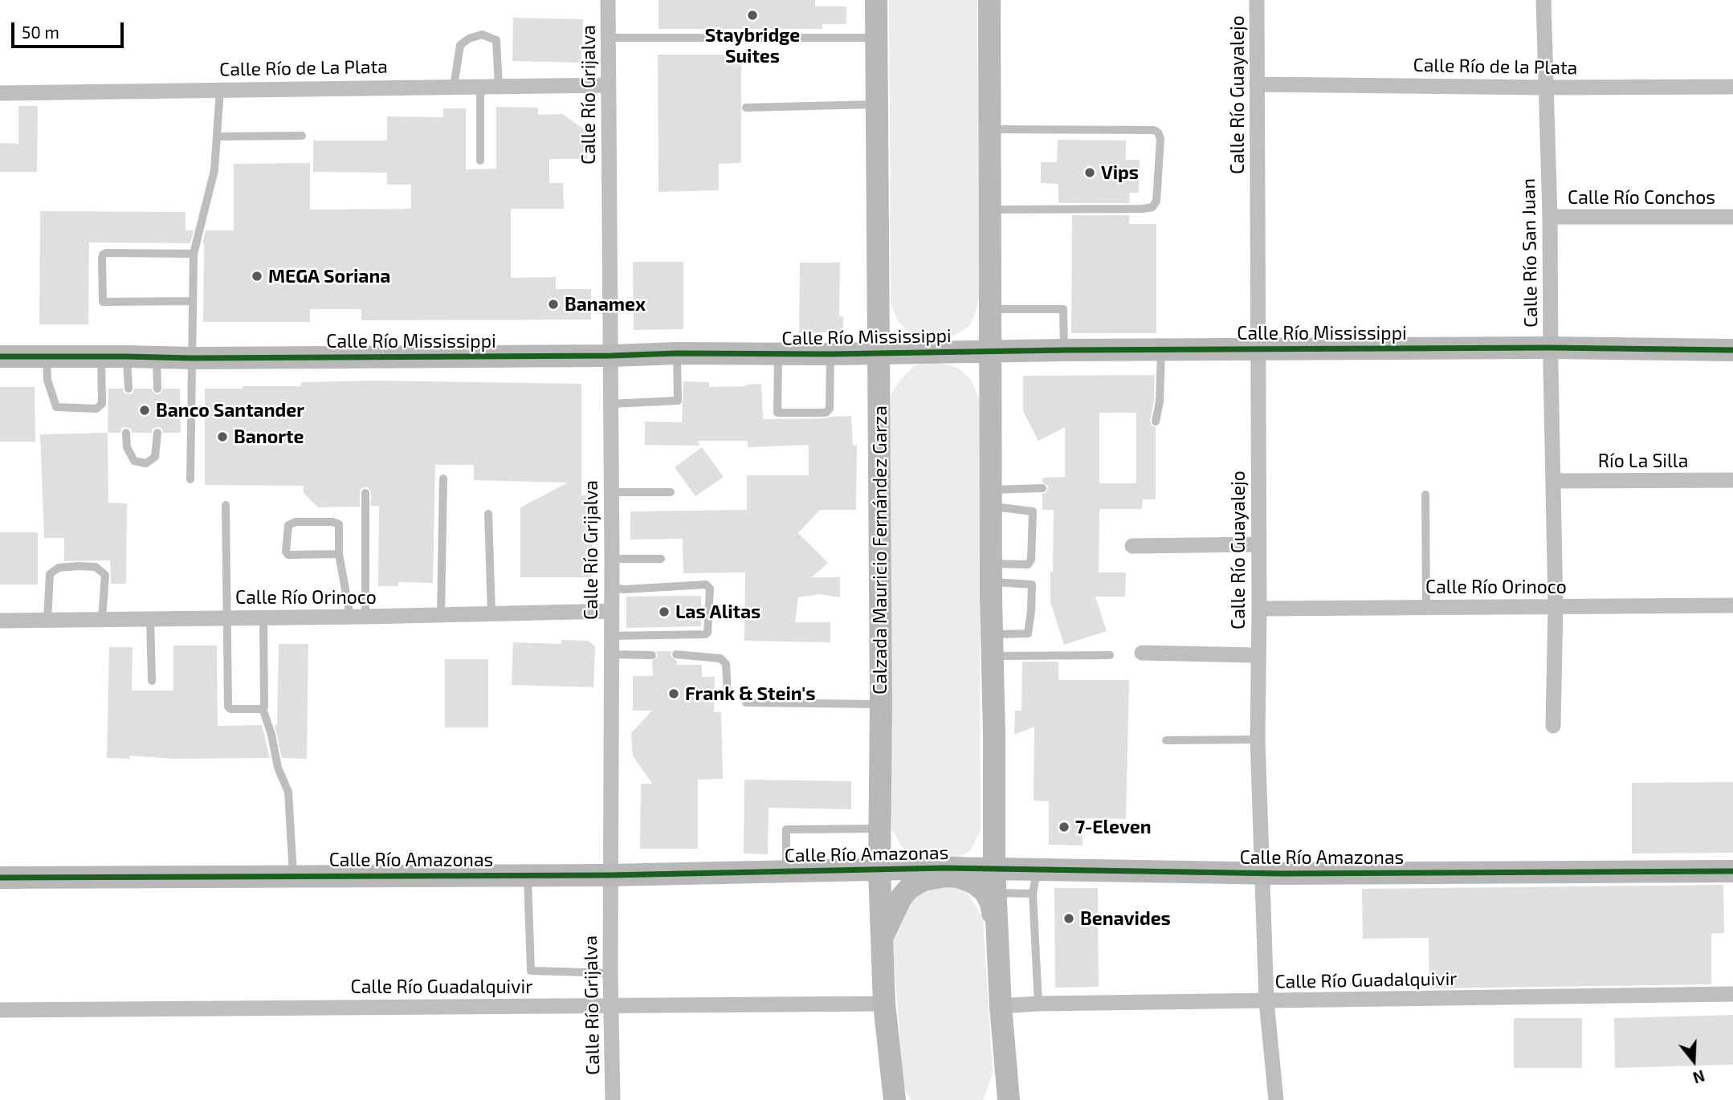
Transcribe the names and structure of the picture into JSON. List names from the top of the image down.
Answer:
{
  "streets": {
    "street": [
      "Calle Río de la Plata",
      "Calle Río de La Plata",
      "Calle Río Grijalva",
      "Calle Río Guayalejo",
      "Calle Río Conchos",
      "Calle Río San Juan",
      "Calle Río Mississippi",
      "Río La Silla",
      "Calzada Mauricio Fernández Garza",
      "Calle Río Orinoco",
      "Calle Río Amazonas",
      "Calle Río Guadalquivir"
    ]
  },
  "crossings": [
    ["Calle Río de la Plata", "Calle Río Guayalejo"],
    ["Calle Río de la Plata", "Calle Río San Juan"],
    ["Calle Río de La Plata", "Calle Río Grijalva"],
    ["Calle Río Grijalva", "Calle Río Mississippi"],
    ["Calle Río Grijalva", "Calle Río Orinoco"],
    ["Calle Río Grijalva", "Calle Río Amazonas"],
    ["Calle Río Grijalva", "Calle Río Guadalquivir"],
    ["Calle Río Guayalejo", "Calle Río Mississippi"],
    ["Calle Río Guayalejo", "Calle Río Orinoco"],
    ["Calle Río Guayalejo", "Calle Río Amazonas"],
    ["Calle Río Guayalejo", "Calle Río Guadalquivir"],
    ["Calle Río Conchos", "Calle Río San Juan"],
    ["Calle Río San Juan", "Calle Río Mississippi"],
    ["Calle Río San Juan", "Río La Silla"],
    ["Calle Río San Juan", "Calle Río Orinoco"],
    ["Calle Río Mississippi", "Calzada Mauricio Fernández Garza"],
    ["Calzada Mauricio Fernández Garza", "Calle Río Amazonas"],
    ["Calzada Mauricio Fernández Garza", "Calle Río Guadalquivir"]
  ],
  "places": [
    "Staybridge Suites",
    "Vips",
    "MEGA Soriana",
    "Banamex",
    "Banco Santander",
    "Banorte",
    "Las Alitas",
    "Frank & Stein's",
    "7-Eleven",
    "Benavides"
  ],
  "scale_bar": "50 m",
  "north": "bottom"
}
